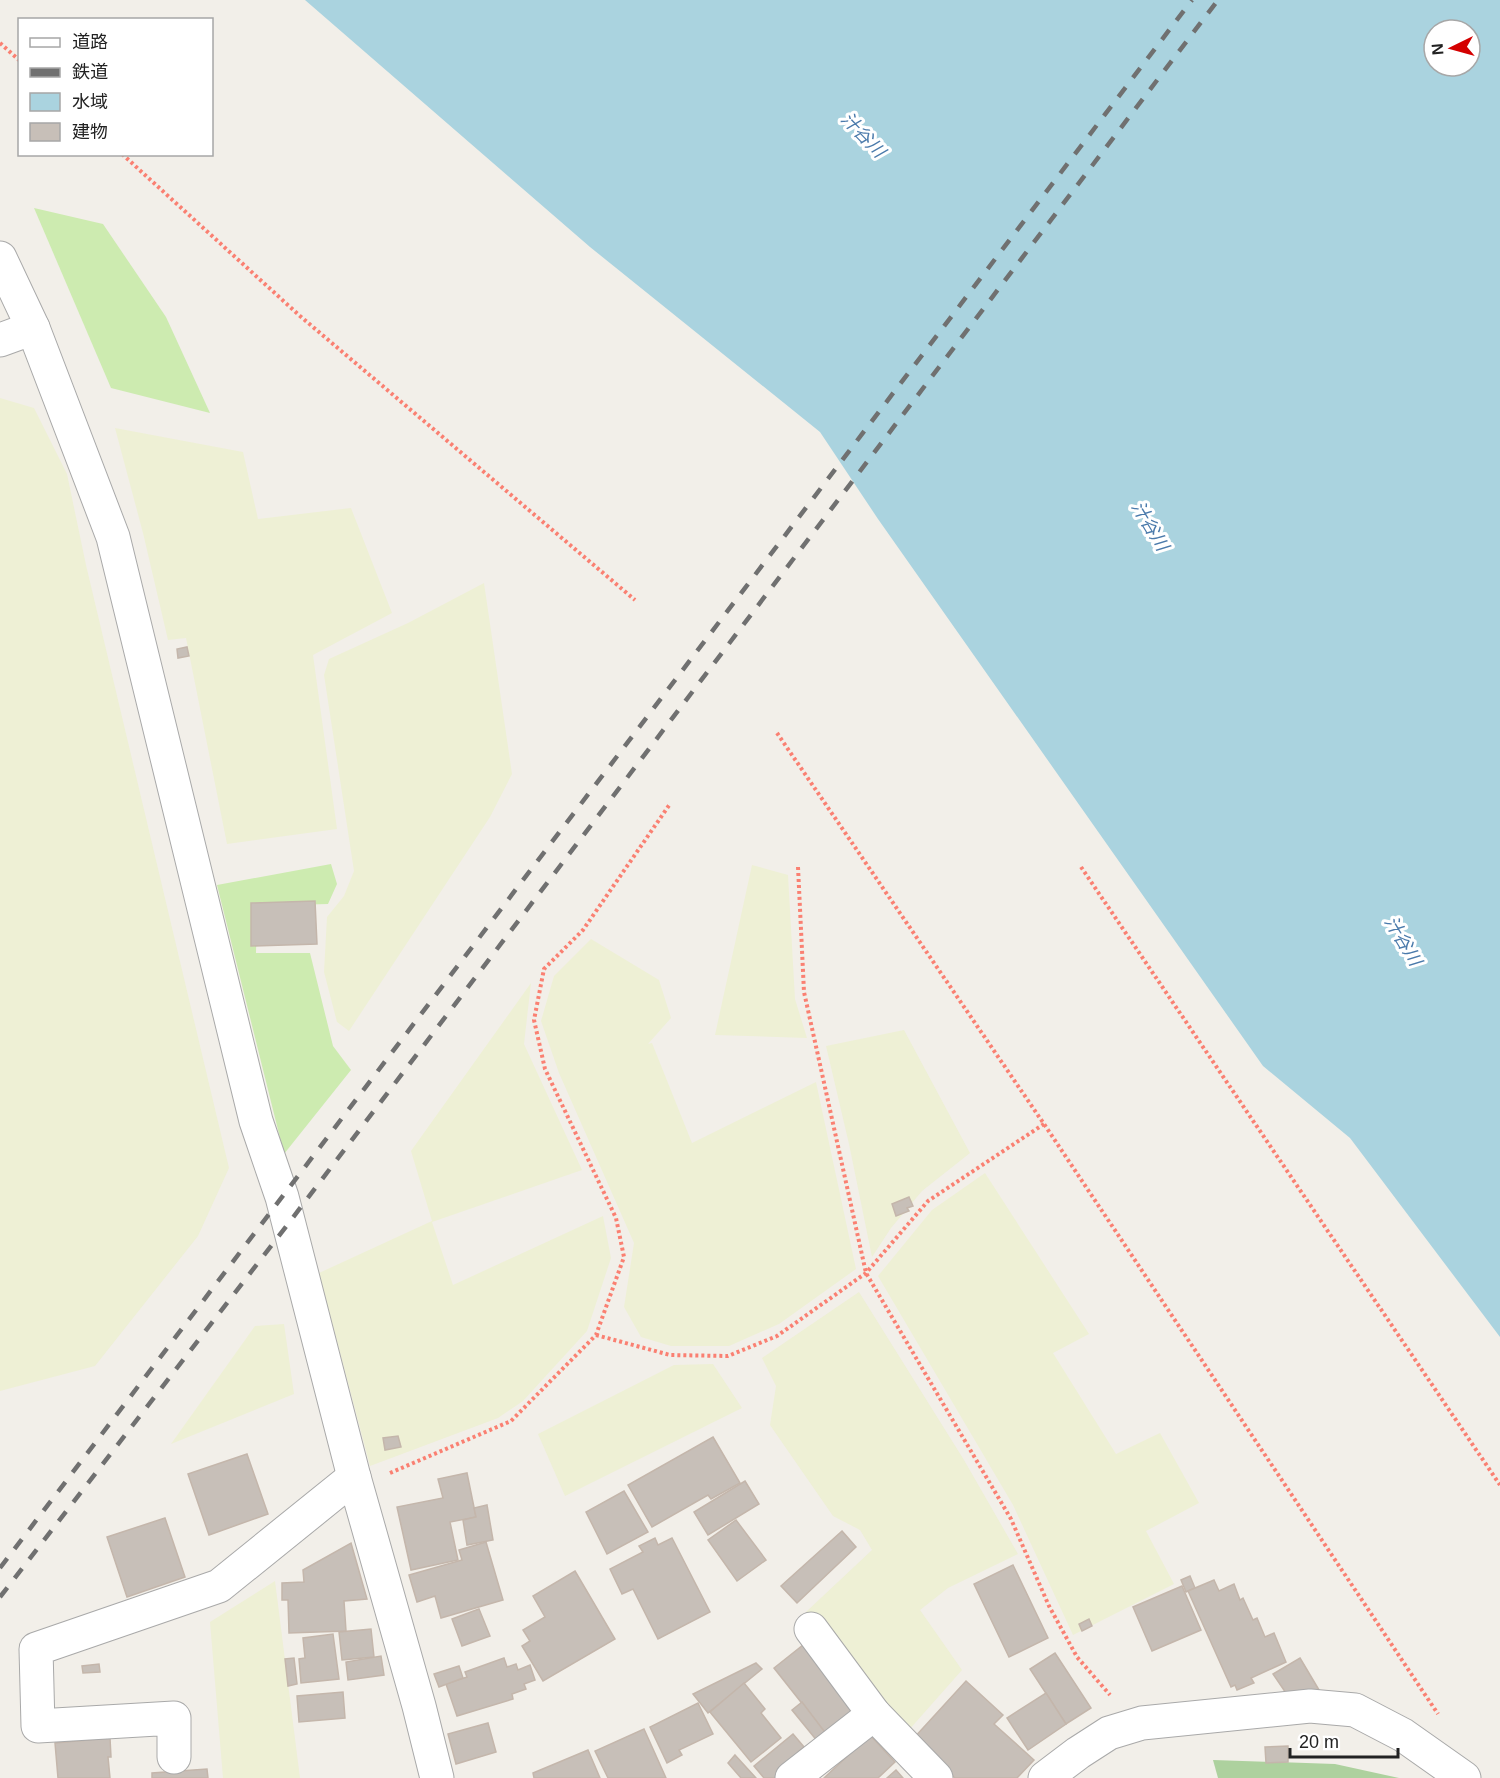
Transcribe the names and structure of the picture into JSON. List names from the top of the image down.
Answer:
{
  "water": ["汁谷川"],
  "legend": [
    "道路",
    "鉄道",
    "水域",
    "建物"
  ],
  "scale_bar": "20 m",
  "north": "left"
}
